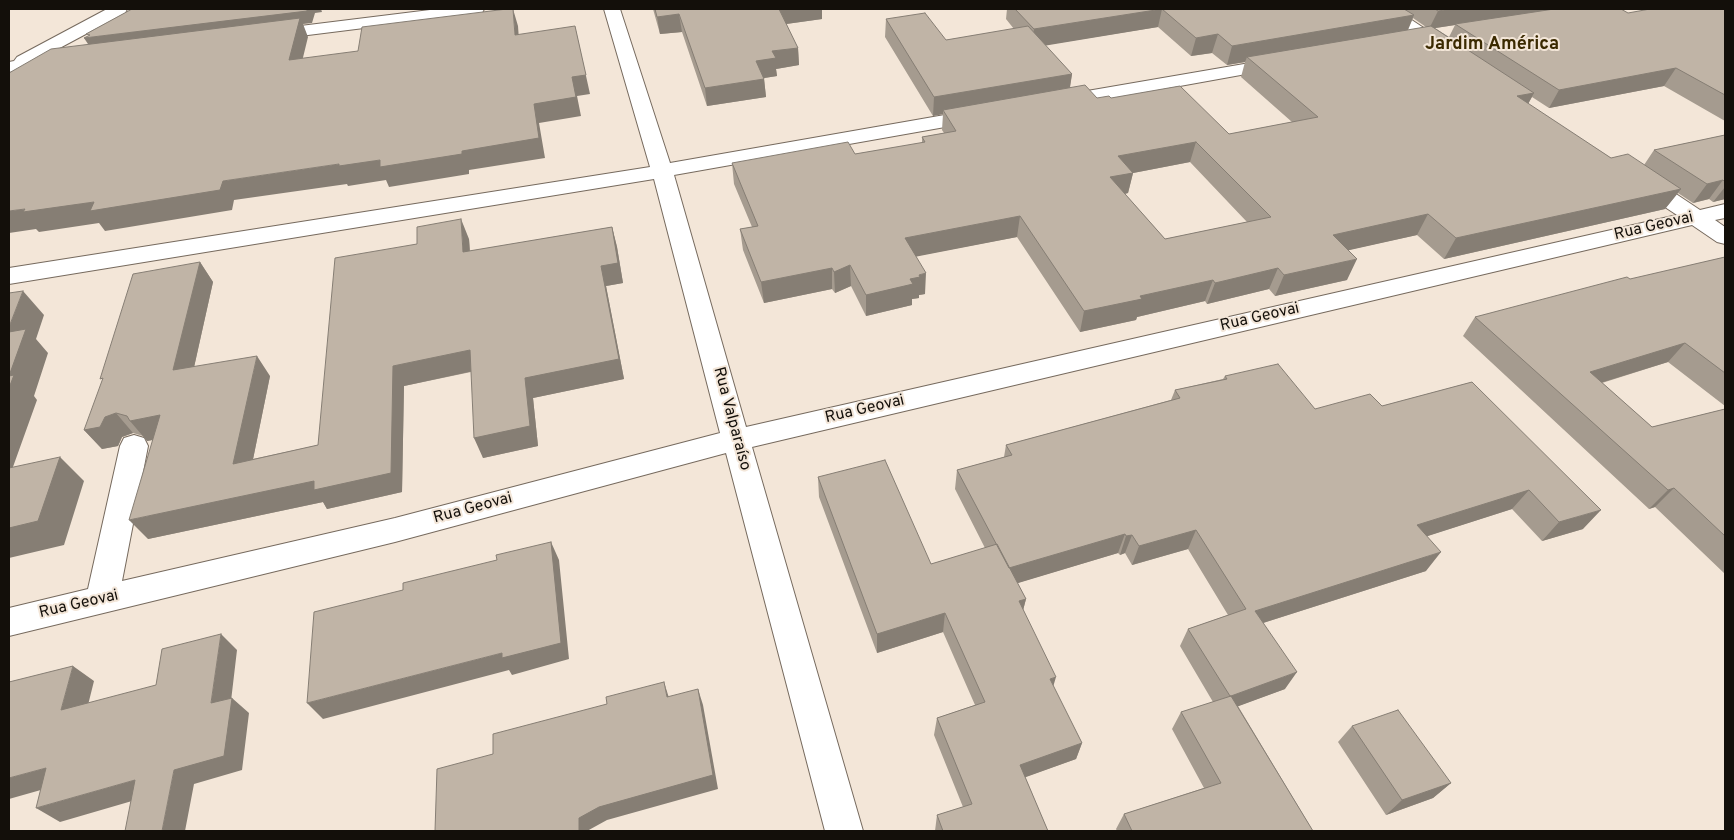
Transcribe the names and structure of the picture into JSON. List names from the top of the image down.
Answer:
{
  "streets": {
    "street": ["Rua Geovai", "Rua Valparaíso"]
  },
  "crossings": [
    ["Rua Geovai", "Rua Valparaíso"]
  ],
  "districts": ["Jardim América"]
}
